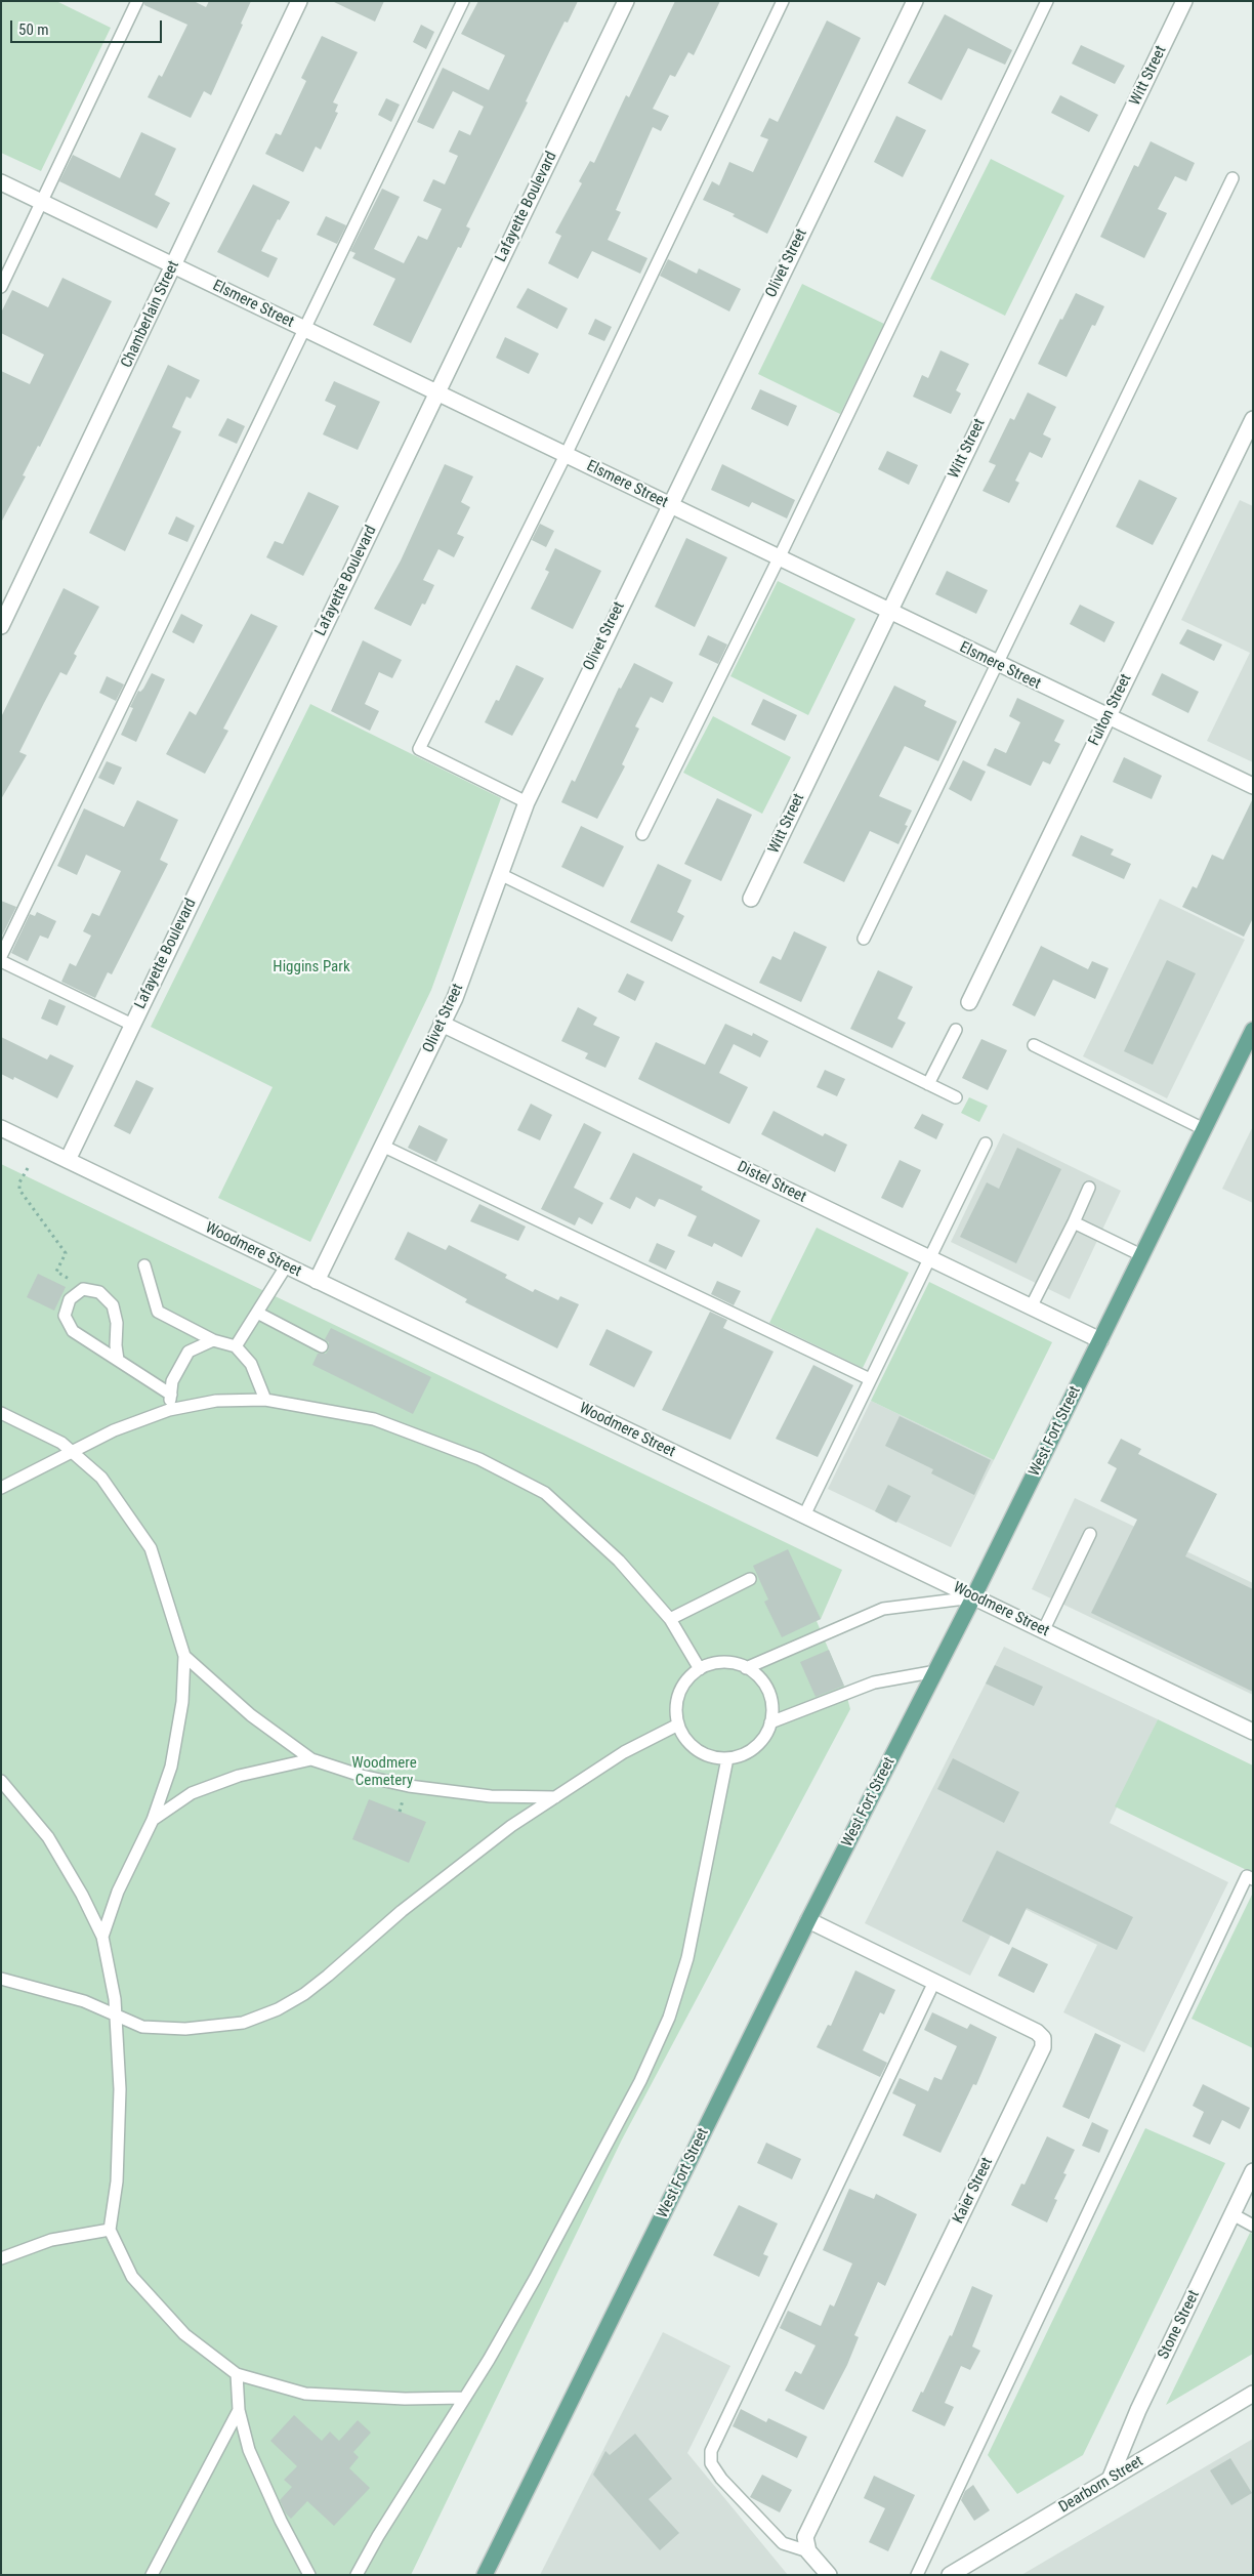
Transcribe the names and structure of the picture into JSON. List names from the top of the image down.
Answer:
{
  "streets": {
    "main road": ["West Fort Street"],
    "street": [
      "Witt Street",
      "Lafayette Boulevard",
      "Olivet Street",
      "Elsmere Street",
      "Chamberlain Street",
      "Fulton Street",
      "Distel Street",
      "Woodmere Street",
      "Kaier Street",
      "Stone Street",
      "Dearborn Street"
    ]
  },
  "crossings": [
    ["Witt Street", "Elsmere Street"],
    ["Lafayette Boulevard", "Elsmere Street"],
    ["Lafayette Boulevard", "Woodmere Street"],
    ["Olivet Street", "Elsmere Street"],
    ["Olivet Street", "Distel Street"],
    ["Olivet Street", "Woodmere Street"],
    ["Elsmere Street", "Chamberlain Street"],
    ["Elsmere Street", "Fulton Street"],
    ["Distel Street", "West Fort Street"],
    ["Woodmere Street", "West Fort Street"],
    ["West Fort Street", "Kaier Street"],
    ["Stone Street", "Dearborn Street"]
  ],
  "parks": ["Higgins Park", "Woodmere Cemetery"],
  "scale_bar": "50 m"
}
